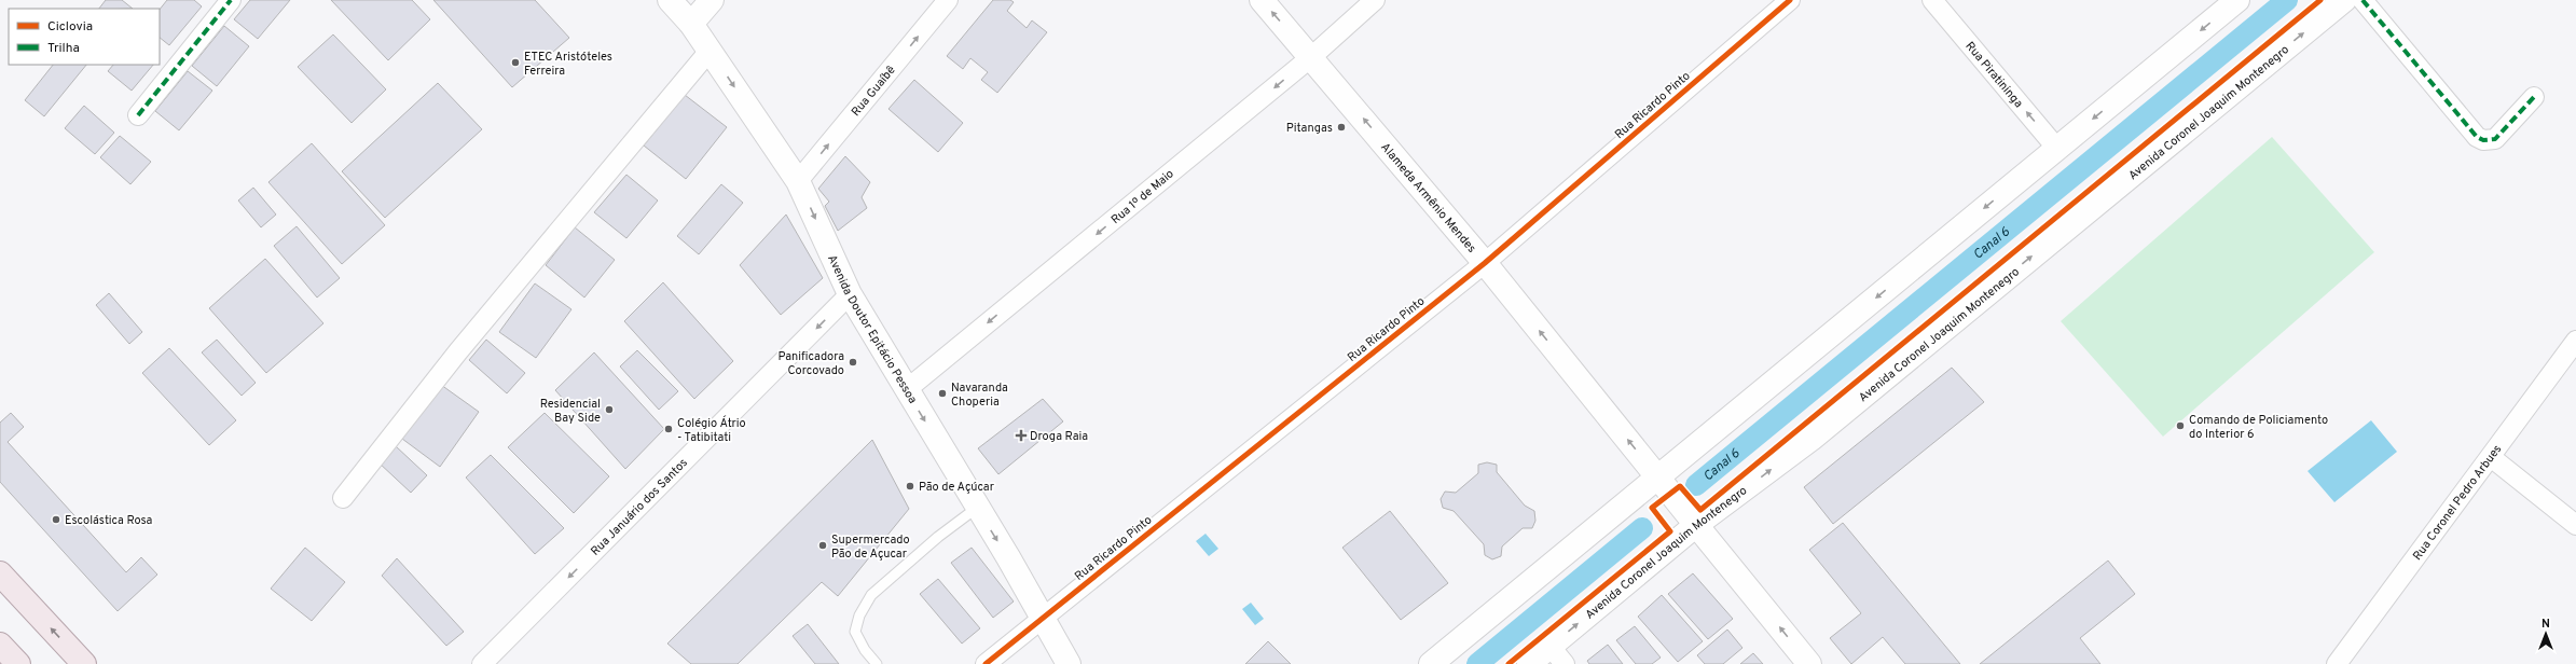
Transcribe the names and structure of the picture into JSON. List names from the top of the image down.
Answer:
{
  "streets": {
    "main road": ["Avenida Coronel Joaquim Montenegro", "Alameda Armênio Mendes", "Avenida Doutor Epitácio Pessoa"],
    "street": [
      "Rua Piratininga",
      "Rua Guaíbê",
      "Rua Ricardo Pinto",
      "Rua 1º de Maio",
      "Rua Coronel Pedro Arbues",
      "Rua Januário dos Santos"
    ]
  },
  "crossings": [
    ["Rua Guaíbê", "Avenida Doutor Epitácio Pessoa"],
    ["Rua Ricardo Pinto", "Alameda Armênio Mendes"],
    ["Rua Ricardo Pinto", "Avenida Doutor Epitácio Pessoa"],
    ["Avenida Coronel Joaquim Montenegro", "Alameda Armênio Mendes"],
    ["Rua 1º de Maio", "Alameda Armênio Mendes"],
    ["Rua 1º de Maio", "Avenida Doutor Epitácio Pessoa"],
    ["Avenida Doutor Epitácio Pessoa", "Rua Januário dos Santos"]
  ],
  "one_way": [
    "Rua Piratininga",
    "Rua Guaíbê",
    "Rua 1º de Maio",
    "Alameda Armênio Mendes",
    "Avenida Doutor Epitácio Pessoa",
    "Rua Januário dos Santos"
  ],
  "water": ["Canal 6"],
  "places": {
    "other": [
      "ETEC Aristóteles Ferreira",
      "Pitangas",
      "Panificadora Corcovado",
      "Navaranda Choperia",
      "Residencial Bay Side",
      "Comando de Policiamento do Interior 6",
      "Colégio Átrio - Tatibitati",
      "Pão de Açúcar",
      "Escolástica Rosa",
      "Supermercado Pão de Açucar"
    ],
    "health": ["Droga Raia"]
  },
  "legend": ["Ciclovia", "Trilha"],
  "north": "top"
}
